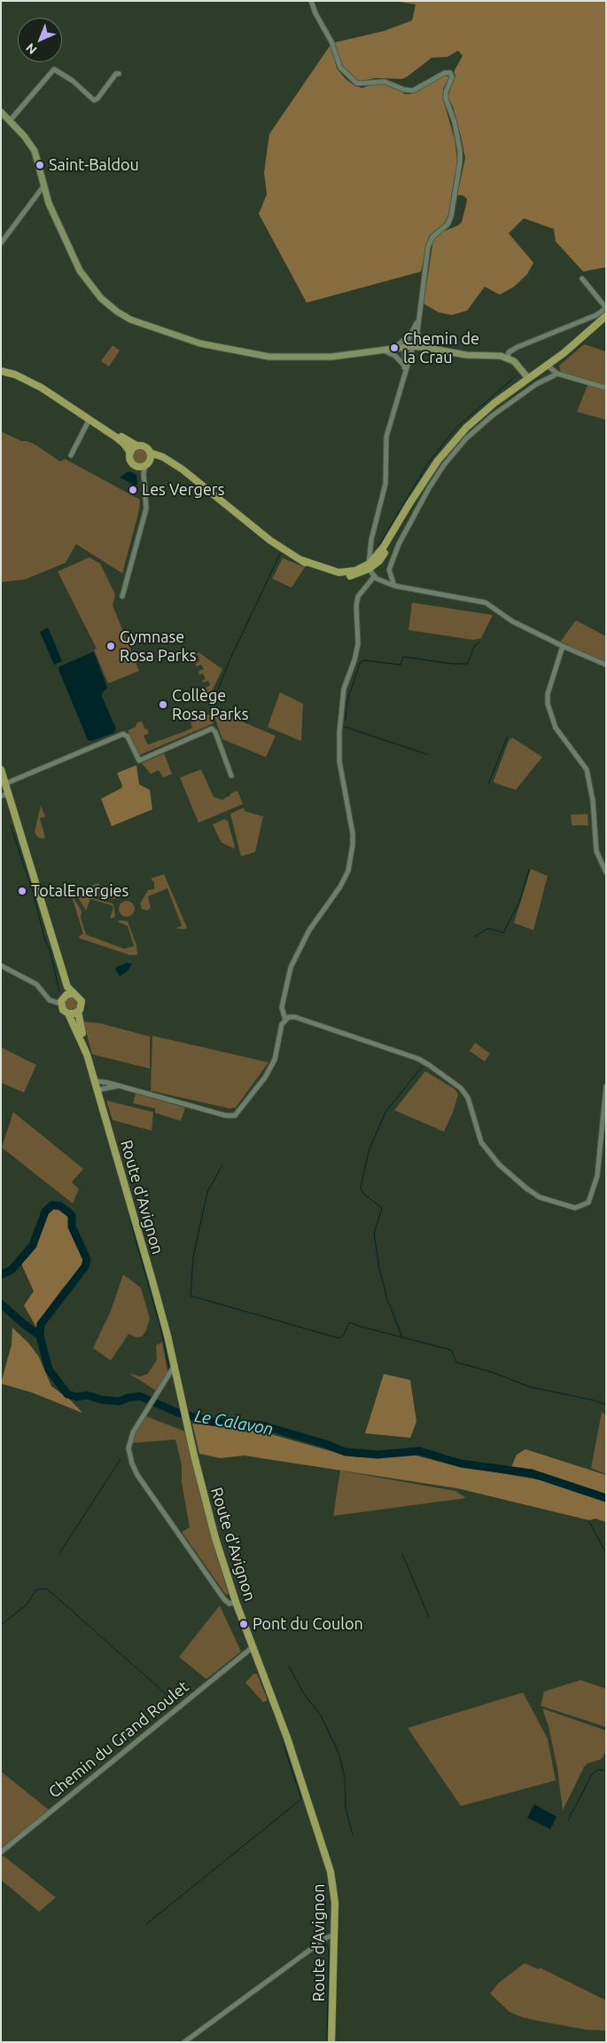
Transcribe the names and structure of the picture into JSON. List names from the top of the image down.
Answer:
{
  "streets": {
    "main road": ["Route d'Avignon"],
    "street": ["Chemin du Grand Roulet"]
  },
  "crossings": [
    ["Route d'Avignon", "Chemin du Grand Roulet"]
  ],
  "water": ["Le Calavon"],
  "places": [
    "Saint-Baldou",
    "Chemin de la Crau",
    "Les Vergers",
    "Gymnase Rosa Parks",
    "Collège Rosa Parks",
    "TotalEnergies",
    "Pont du Coulon"
  ],
  "north": "bottom left"
}
